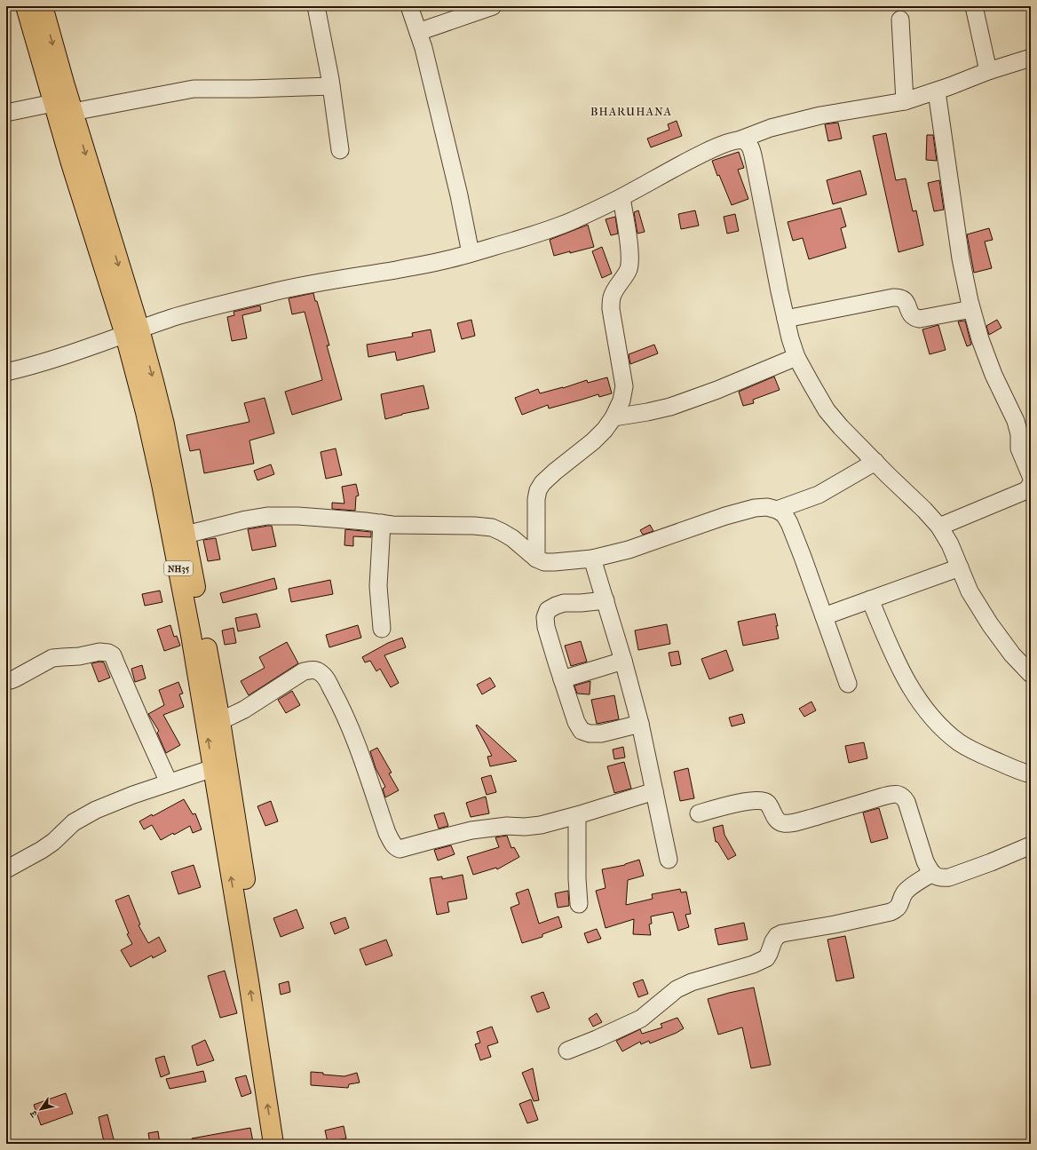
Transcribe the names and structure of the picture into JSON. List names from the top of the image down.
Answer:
{
  "streets": {
    "highway": ["NH35"]
  },
  "districts": ["BHARUHANA"],
  "north": "bottom left"
}
